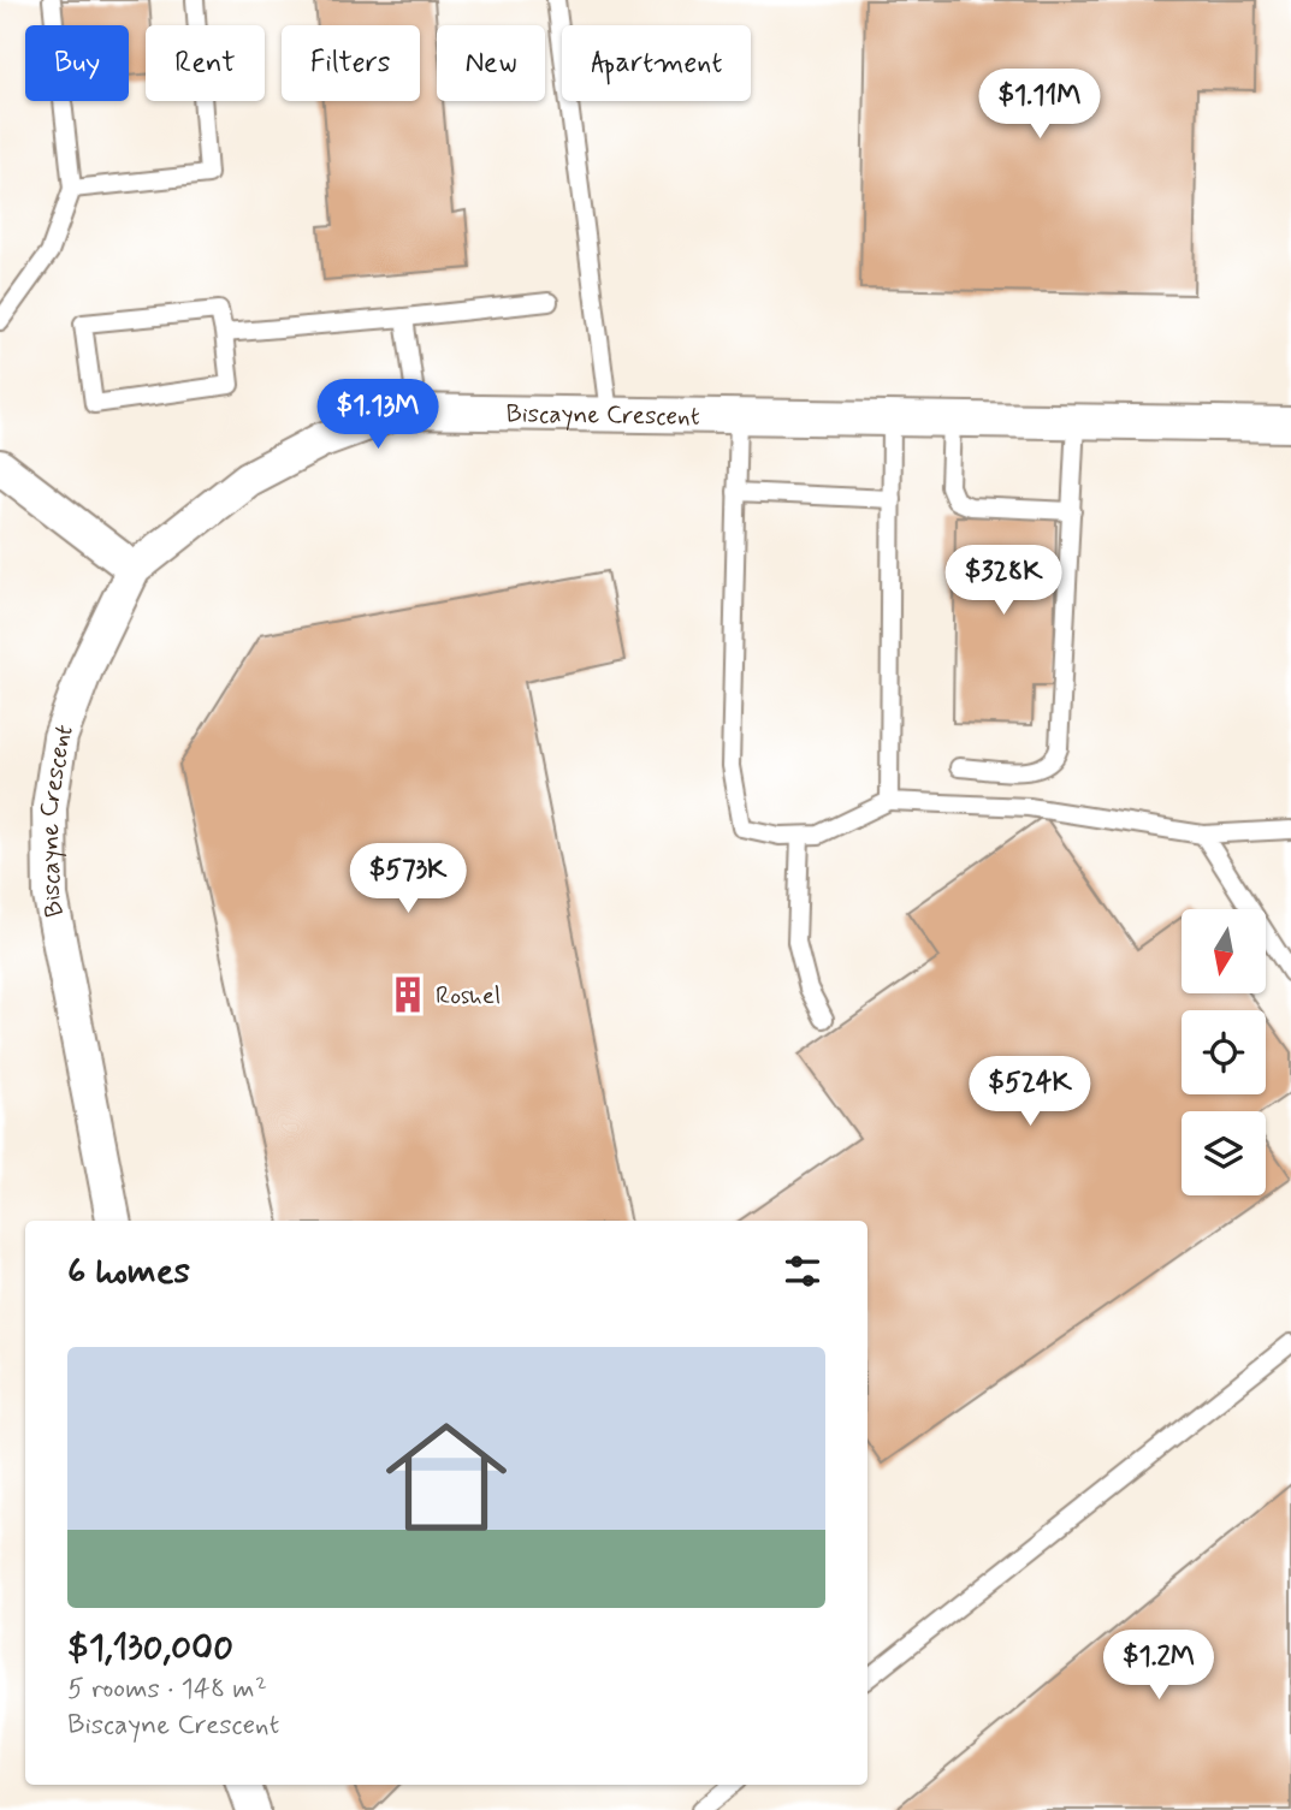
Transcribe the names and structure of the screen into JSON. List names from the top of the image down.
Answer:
{
  "streets": {
    "street": ["Biscayne Crescent"]
  },
  "places": {
    "building": ["Roshel"]
  },
  "north": "bottom",
  "page": {
    "chip": [
      "Buy",
      "Rent",
      "Filters",
      "New",
      "Apartment"
    ],
    "price": [
      "$1.11M",
      "$1.13M",
      "$328K",
      "$573K",
      "$524K",
      "$1.2M"
    ],
    "heading": "6 homes",
    "list": [
      {
        "name": "$1,130,000",
        "note": "5 rooms · 148 m² · Biscayne Crescent"
      }
    ]
  }
}
